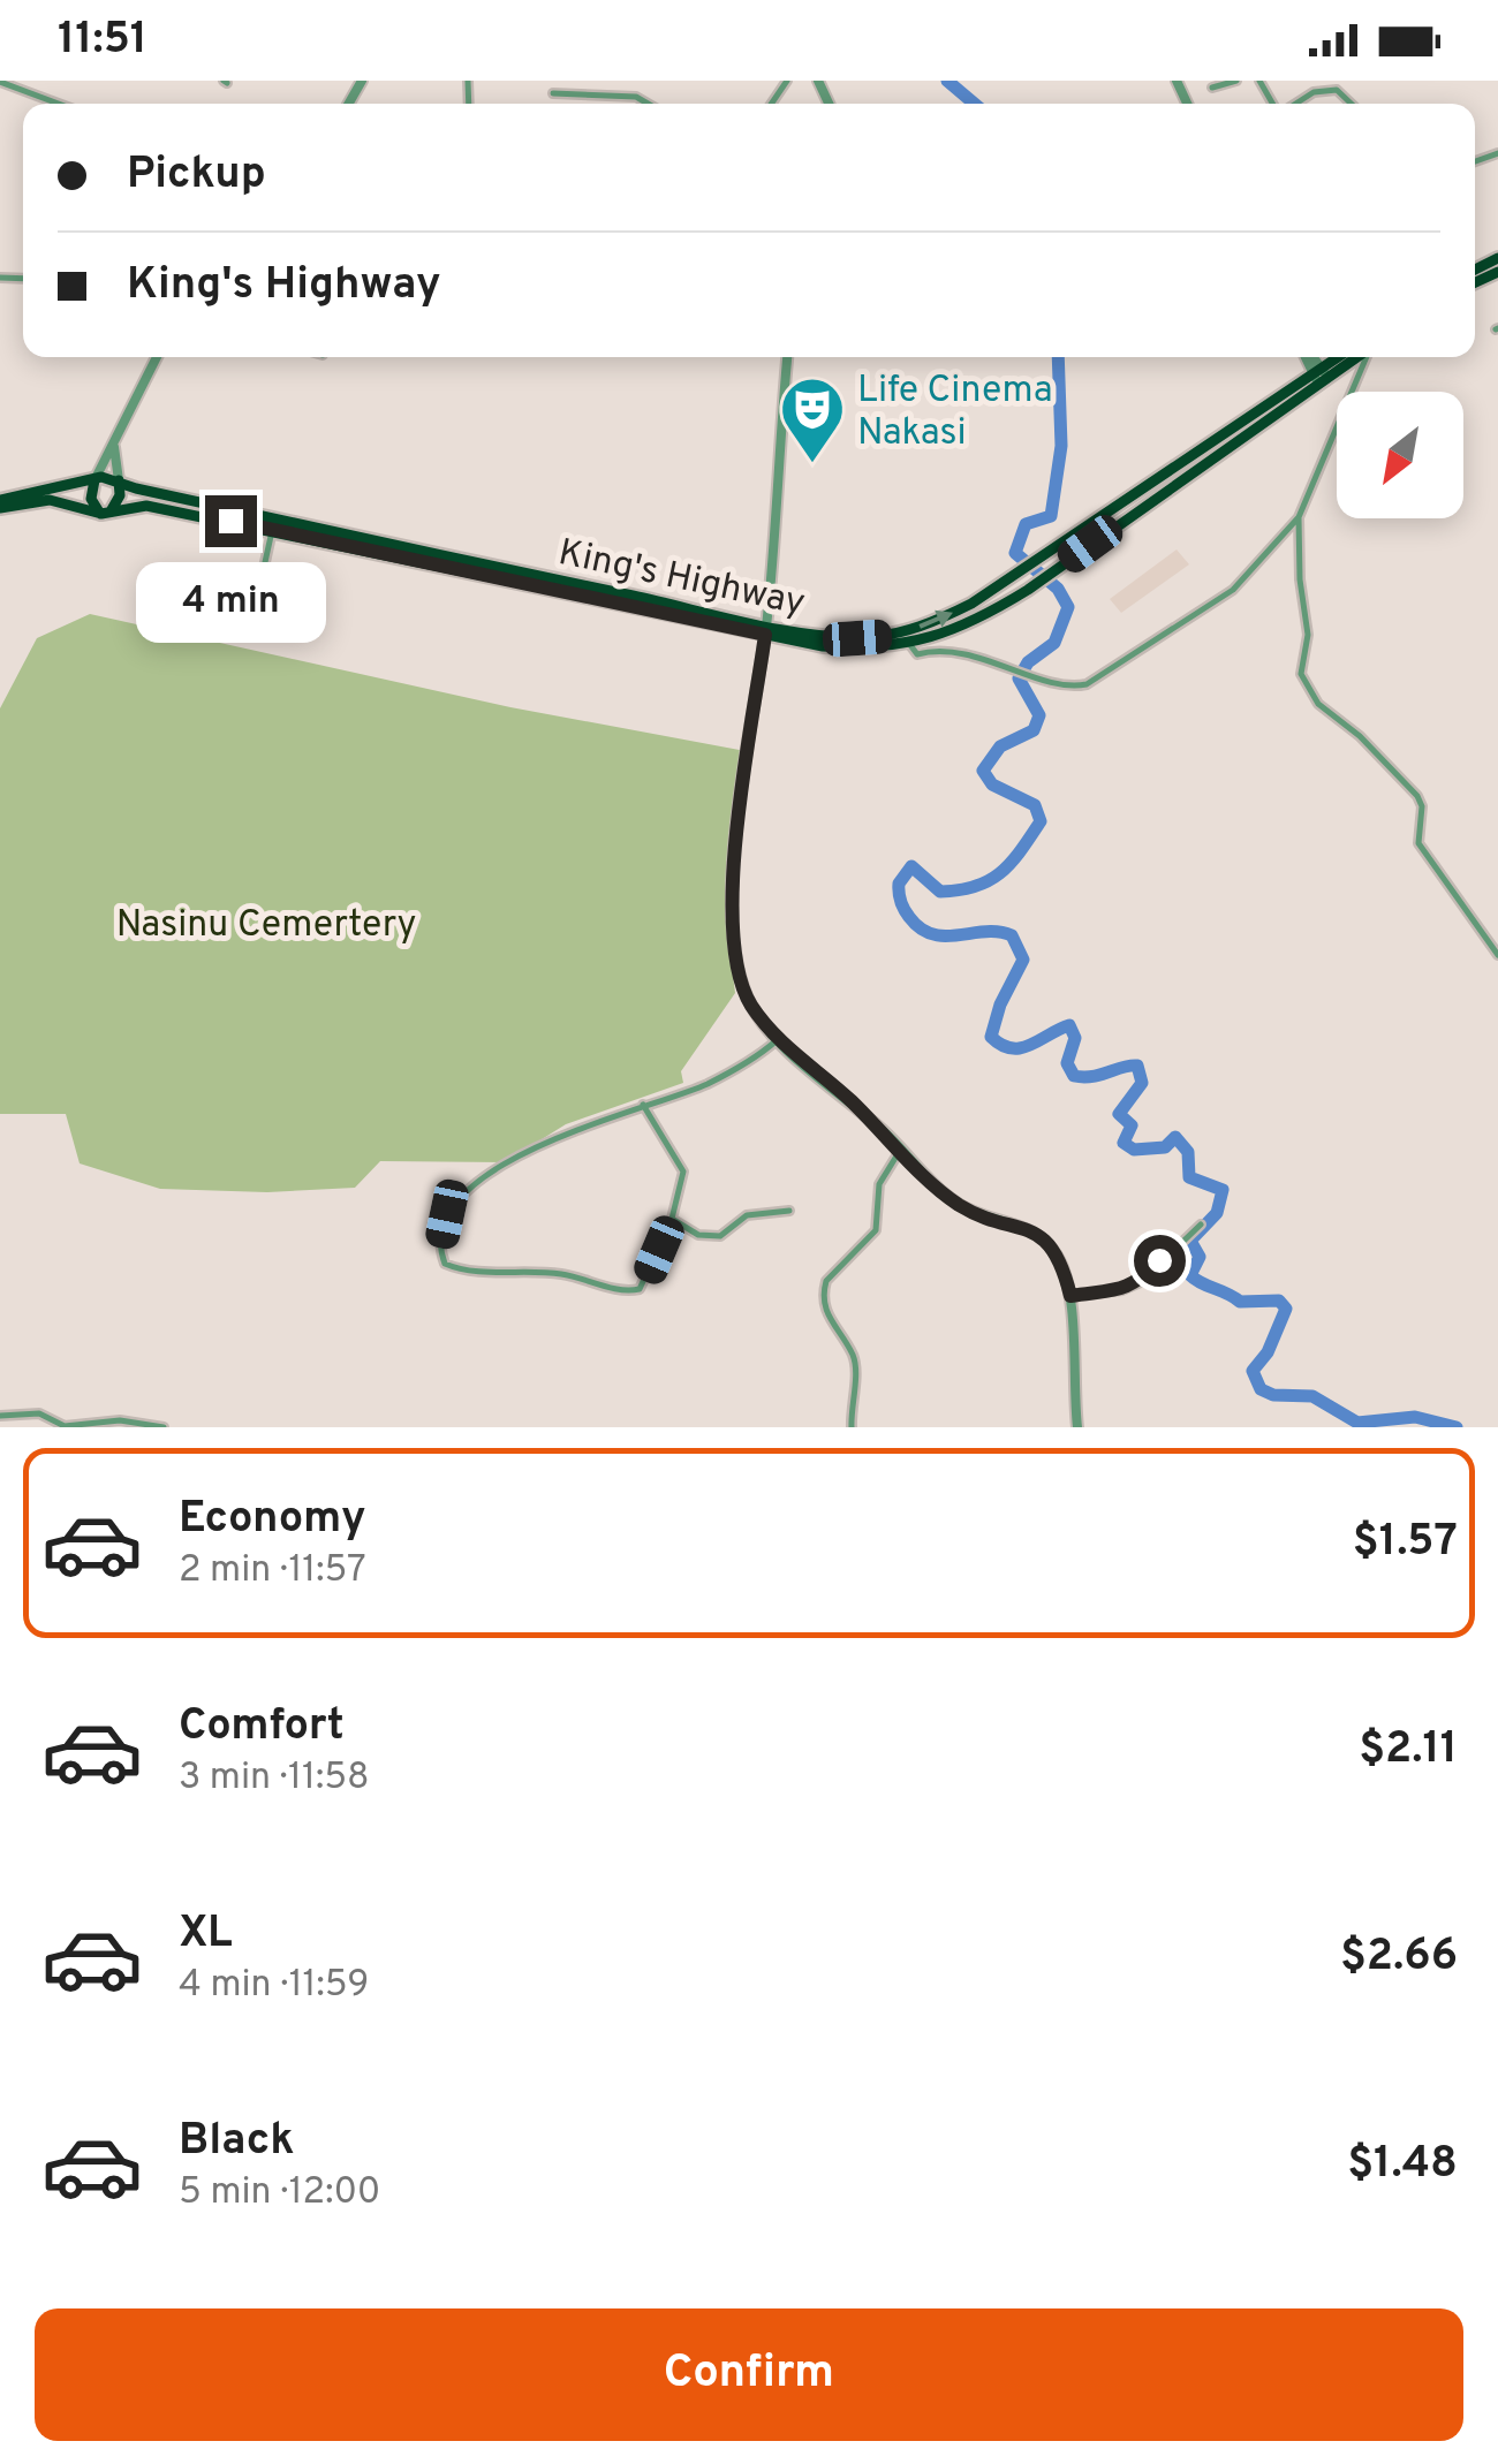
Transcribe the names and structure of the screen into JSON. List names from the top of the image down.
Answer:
{
  "streets": {
    "highway": ["King's Highway"]
  },
  "parks": ["Nasinu Cemertery"],
  "places": {
    "theatre": ["Life Cinema Nakasi"]
  },
  "north": "bottom left",
  "page": {
    "status": "11:51",
    "banner": ["Pickup", "King's Highway"],
    "bubble": "4 min",
    "list": [
      {
        "name": "Economy",
        "note": "2 min · 11:57",
        "value": "$1.57"
      },
      {
        "name": "Comfort",
        "note": "3 min · 11:58",
        "value": "$2.11"
      },
      {
        "name": "XL",
        "note": "4 min · 11:59",
        "value": "$2.66"
      },
      {
        "name": "Black",
        "note": "5 min · 12:00",
        "value": "$1.48"
      }
    ],
    "buttons": "Confirm"
  }
}
